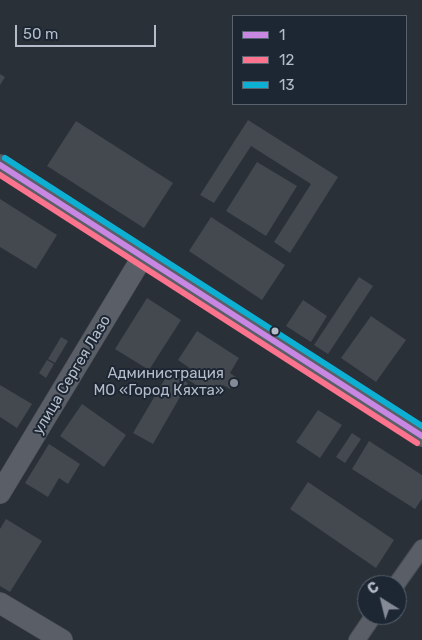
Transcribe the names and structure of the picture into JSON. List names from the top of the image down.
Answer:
{
  "streets": {
    "street": ["улица Сергея Лазо"]
  },
  "places": ["Администрация МО «Город Кяхта»"],
  "lines": ["transit line 13", "transit line 1", "transit line 12"],
  "legend": ["1", "12", "13"],
  "scale_bar": "50 m",
  "north": "top left"
}
